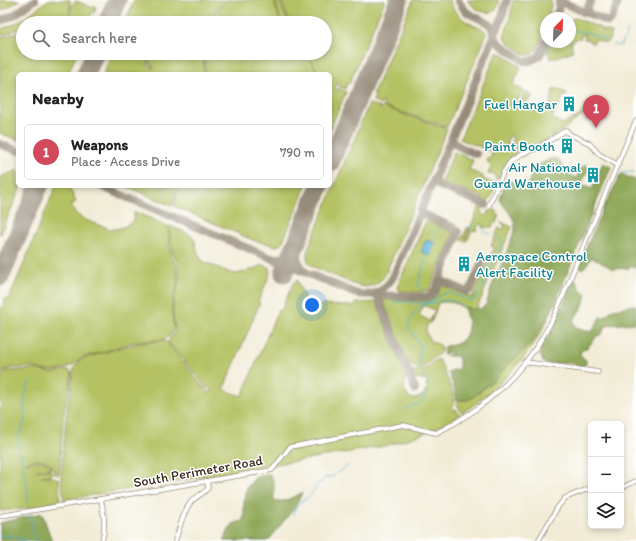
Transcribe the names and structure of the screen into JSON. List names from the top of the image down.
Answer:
{
  "streets": {
    "street": ["South Perimeter Road"]
  },
  "places": {
    "building": [
      "Fuel Hangar",
      "Paint Booth",
      "Air National Guard Warehouse",
      "Aerospace Control Alert Facility"
    ]
  },
  "north": "top right",
  "page": {
    "search": "Search here",
    "heading": "Nearby",
    "pins": "1",
    "list": [
      {
        "mark": "1",
        "name": "Weapons",
        "note": "Place · Access Drive",
        "value": "790 m"
      }
    ],
    "map_buttons": ["+", "−"]
  }
}
